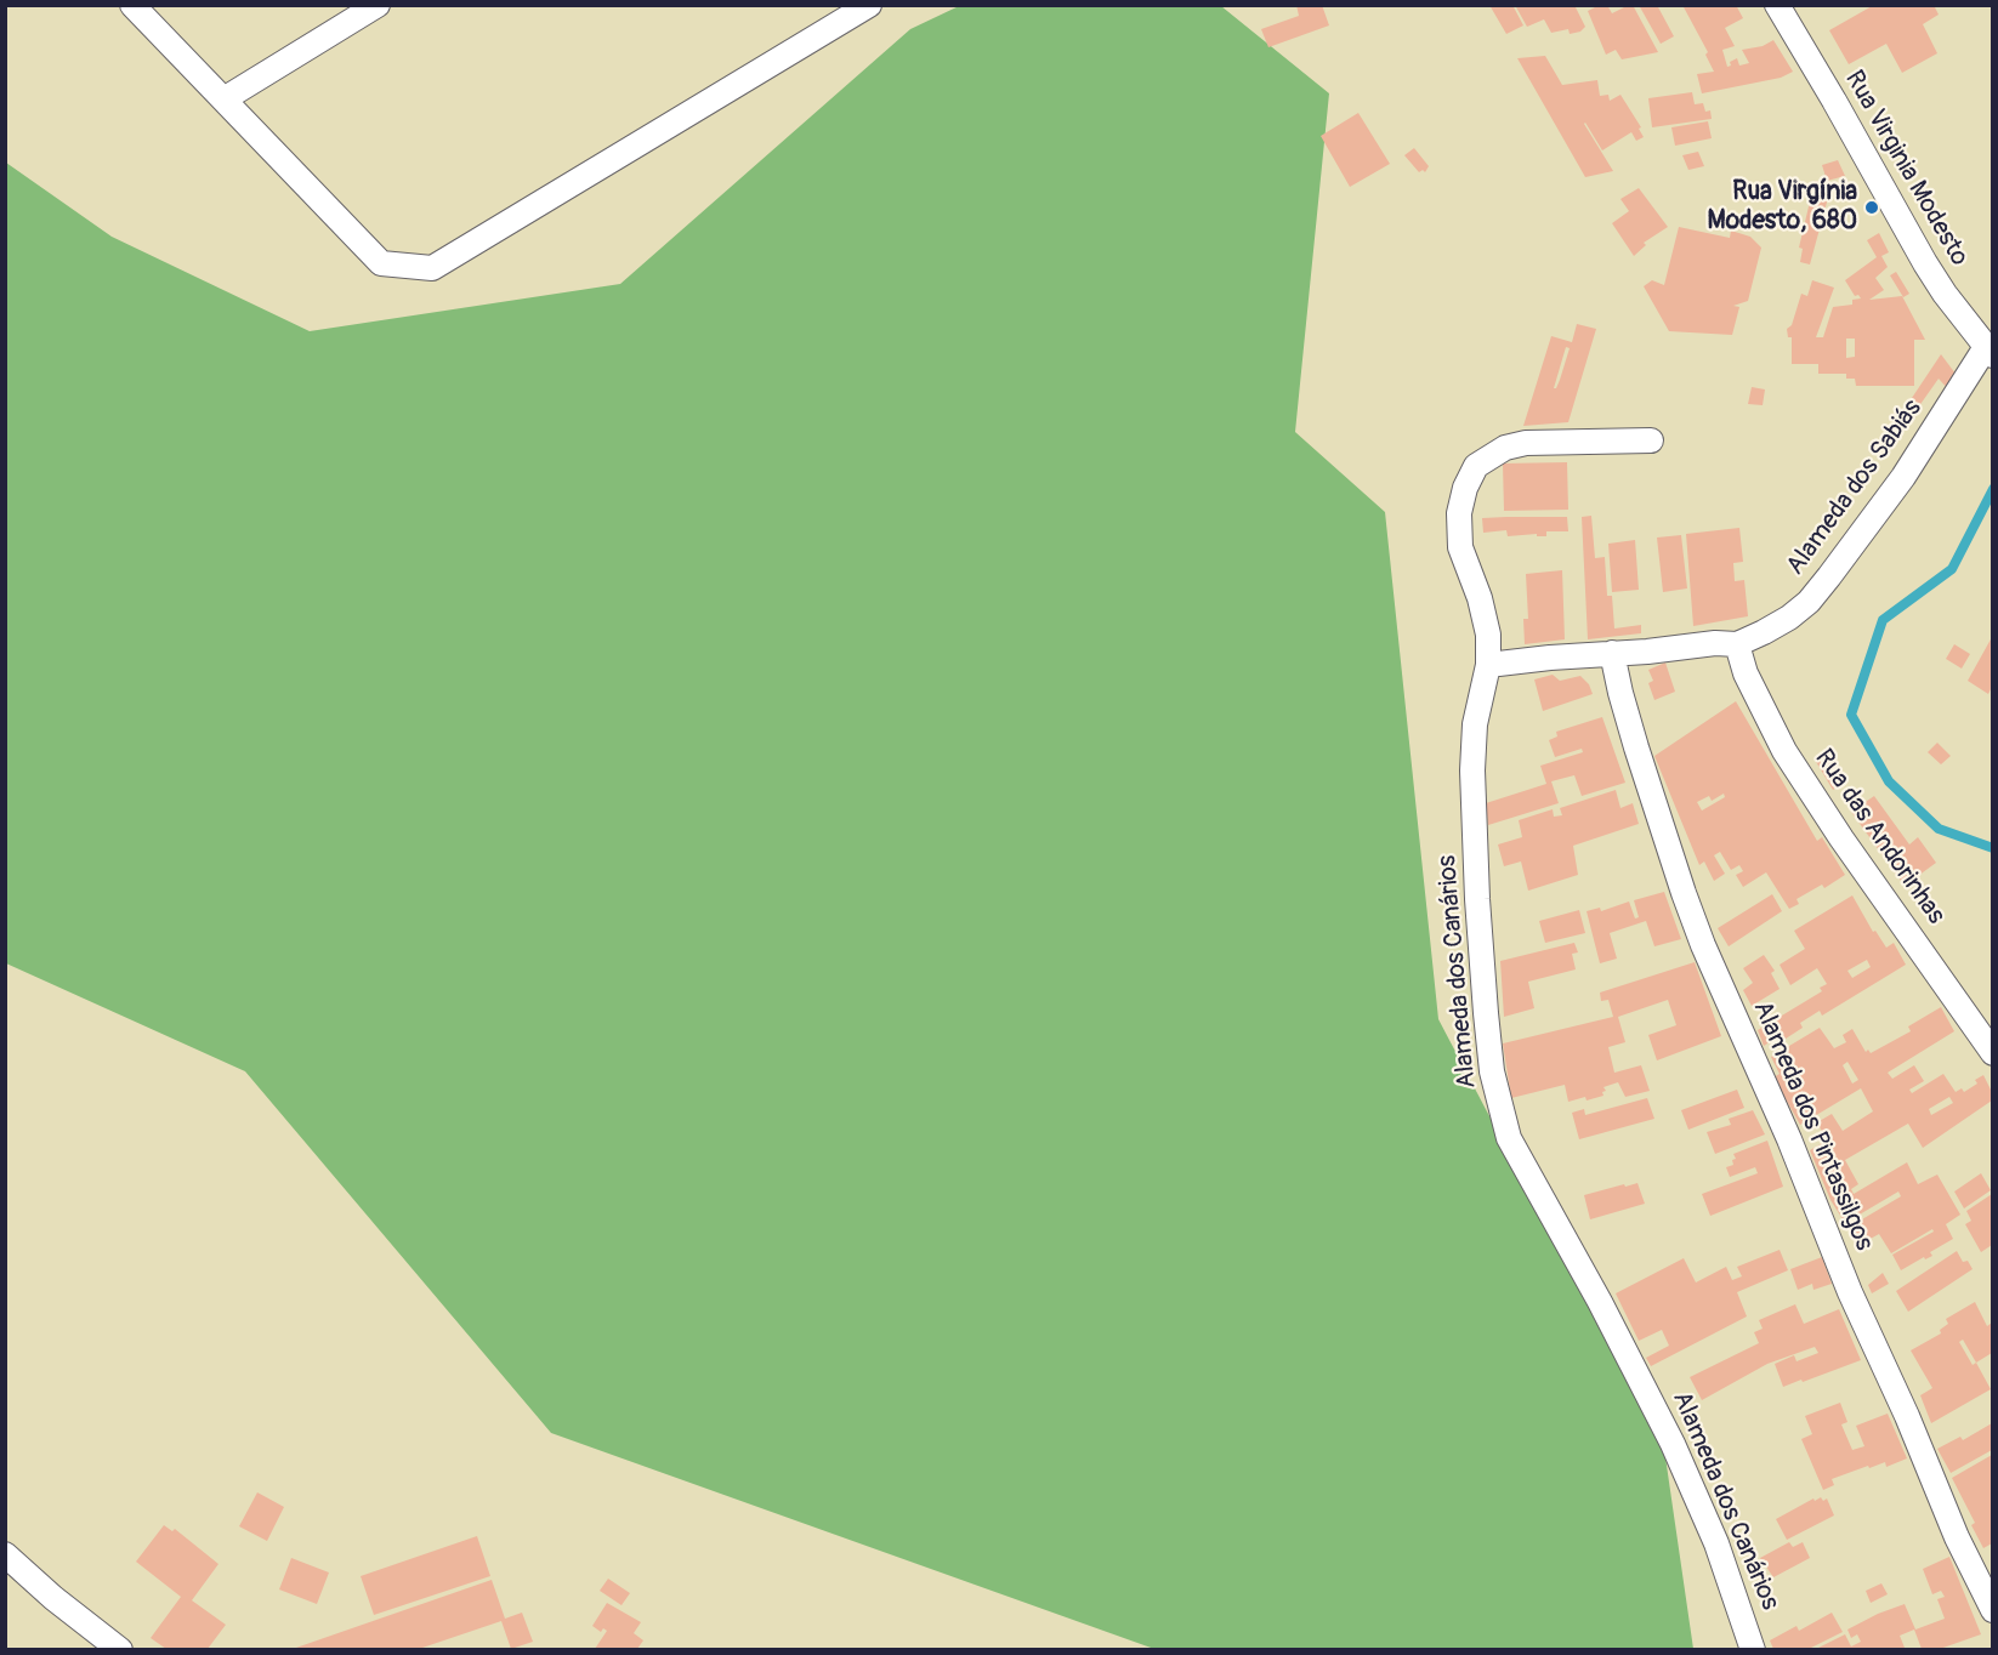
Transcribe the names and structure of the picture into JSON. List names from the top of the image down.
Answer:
{
  "streets": {
    "street": [
      "Rua Virginia Modesto",
      "Alameda dos Sabiás",
      "Rua das Andorinhas",
      "Alameda dos Canários",
      "Alameda dos Pintassilgos"
    ]
  },
  "crossings": [
    ["Rua Virginia Modesto", "Alameda dos Sabiás"],
    ["Alameda dos Sabiás", "Rua das Andorinhas"],
    ["Alameda dos Sabiás", "Alameda dos Canários"],
    ["Alameda dos Sabiás", "Alameda dos Pintassilgos"]
  ],
  "places": ["Rua Virgínia Modesto, 680"]
}
